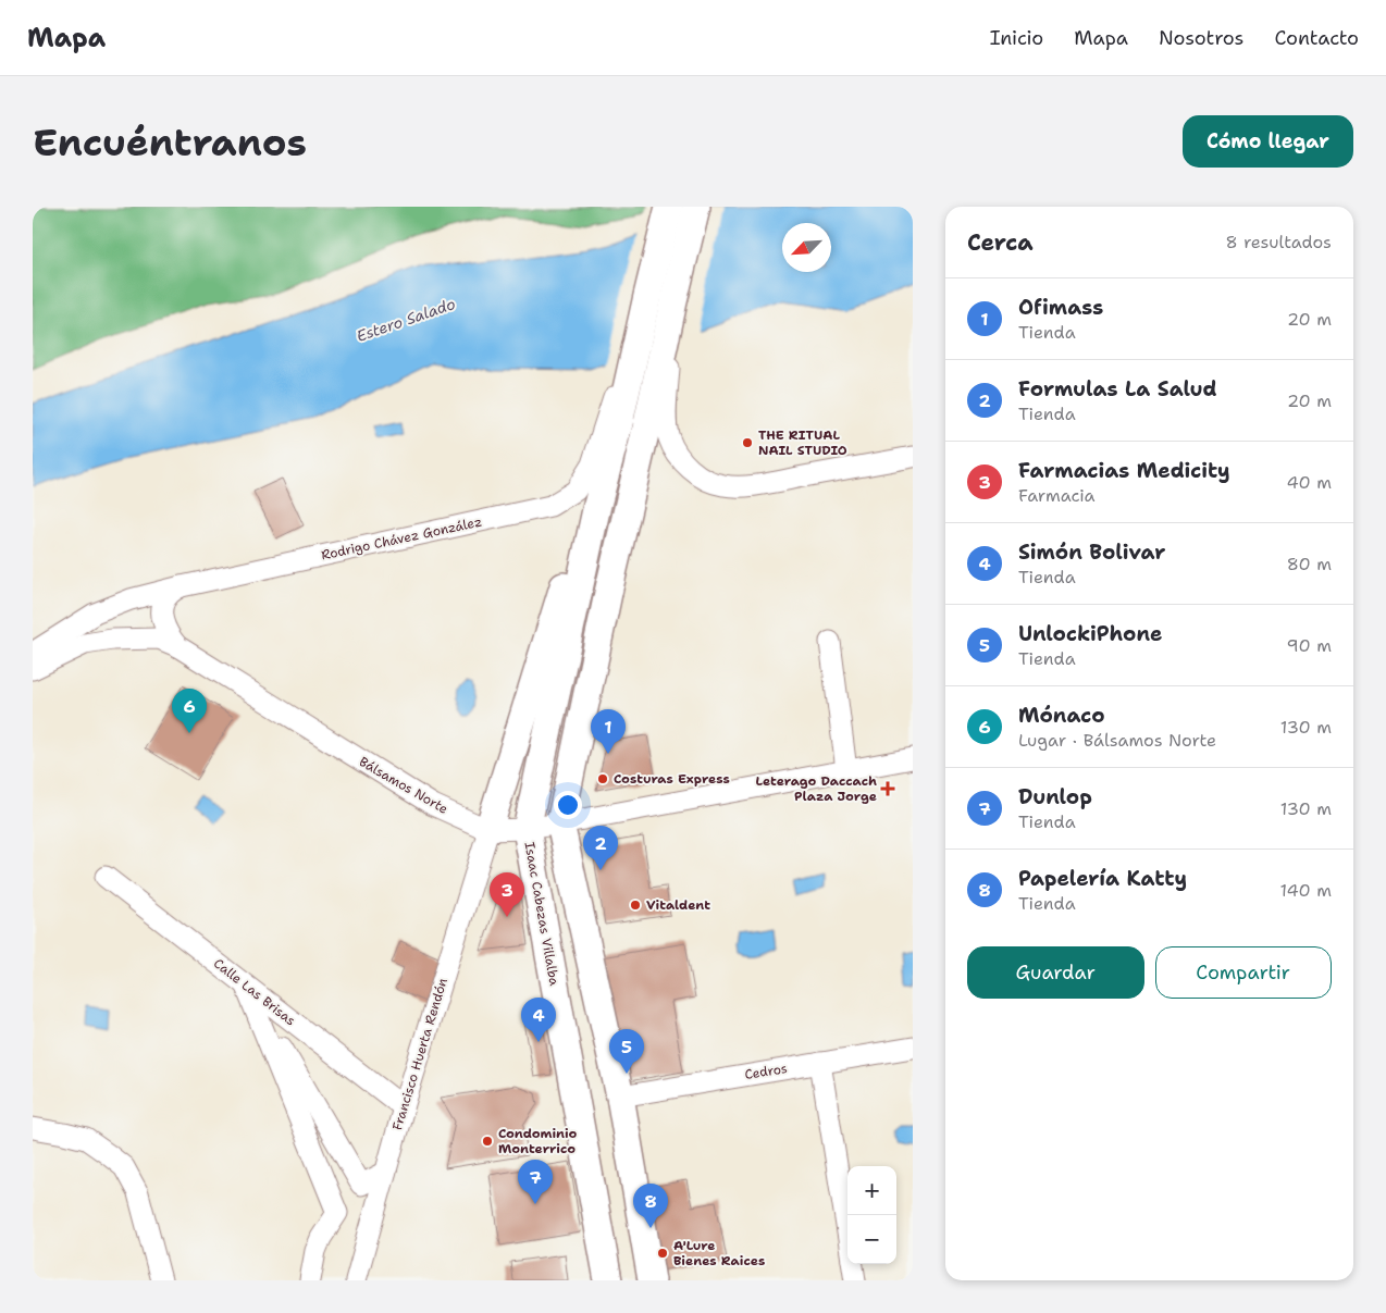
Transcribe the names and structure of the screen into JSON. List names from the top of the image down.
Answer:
{
  "streets": {
    "main road": ["Isaac Cabezas Villalba"],
    "street": [
      "Rodrigo Chávez González",
      "Bálsamos Norte",
      "Calle Las Brisas",
      "Francisco Huerta Rendón",
      "Cedros"
    ]
  },
  "crossings": [
    ["Rodrigo Chávez González", "Isaac Cabezas Villalba"],
    ["Bálsamos Norte", "Isaac Cabezas Villalba"],
    ["Bálsamos Norte", "Francisco Huerta Rendón"],
    ["Calle Las Brisas", "Francisco Huerta Rendón"]
  ],
  "water": ["Estero Salado"],
  "places": {
    "other": [
      "THE RITUAL NAIL STUDIO",
      "Costuras Express",
      "Vitaldent",
      "Condominio Monterrico",
      "A'Lure Bienes Raices"
    ],
    "health": ["Leterago Daccach Plaza Jorge"]
  },
  "north": "bottom left",
  "page": {
    "header": "Mapa",
    "nav": [
      "Inicio",
      "Mapa",
      "Nosotros",
      "Contacto"
    ],
    "buttons": [
      "Cómo llegar",
      ["Guardar", "Compartir"]
    ],
    "title": "Encuéntranos",
    "heading": ["Cerca", "8 resultados"],
    "list": [
      {
        "mark": "1",
        "name": "Ofimass",
        "note": "Tienda",
        "value": "20 m"
      },
      {
        "mark": "2",
        "name": "Formulas La Salud",
        "note": "Tienda",
        "value": "20 m"
      },
      {
        "mark": "3",
        "name": "Farmacias Medicity",
        "note": "Farmacia",
        "value": "40 m"
      },
      {
        "mark": "4",
        "name": "Simón Bolivar",
        "note": "Tienda",
        "value": "80 m"
      },
      {
        "mark": "5",
        "name": "UnlockiPhone",
        "note": "Tienda",
        "value": "90 m"
      },
      {
        "mark": "6",
        "name": "Mónaco",
        "note": "Lugar · Bálsamos Norte",
        "value": "130 m"
      },
      {
        "mark": "7",
        "name": "Dunlop",
        "note": "Tienda",
        "value": "130 m"
      },
      {
        "mark": "8",
        "name": "Papelería Katty",
        "note": "Tienda",
        "value": "140 m"
      }
    ],
    "pins": [
      "6",
      "1",
      "2",
      "3",
      "4",
      "5",
      "7",
      "8"
    ],
    "map_buttons": ["+", "−"]
  }
}
